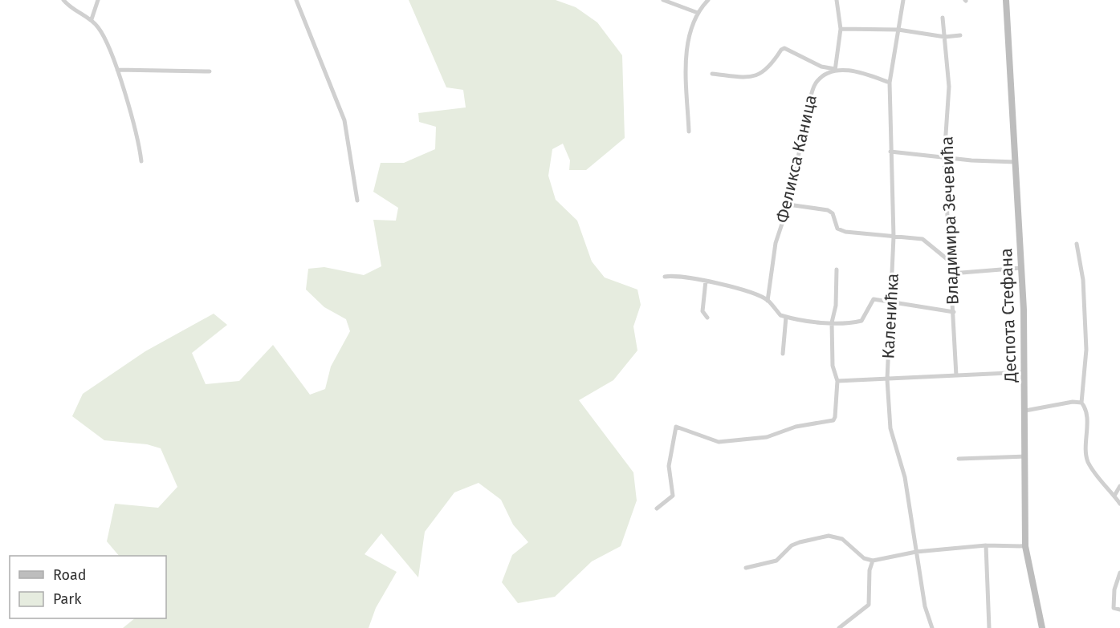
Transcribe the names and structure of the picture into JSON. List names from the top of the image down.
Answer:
{
  "streets": {
    "main road": ["Деспота Стефана"],
    "street": ["Феликса Каница", "Владимира Зечевића", "Каленићка"]
  },
  "legend": ["Road", "Park"]
}
